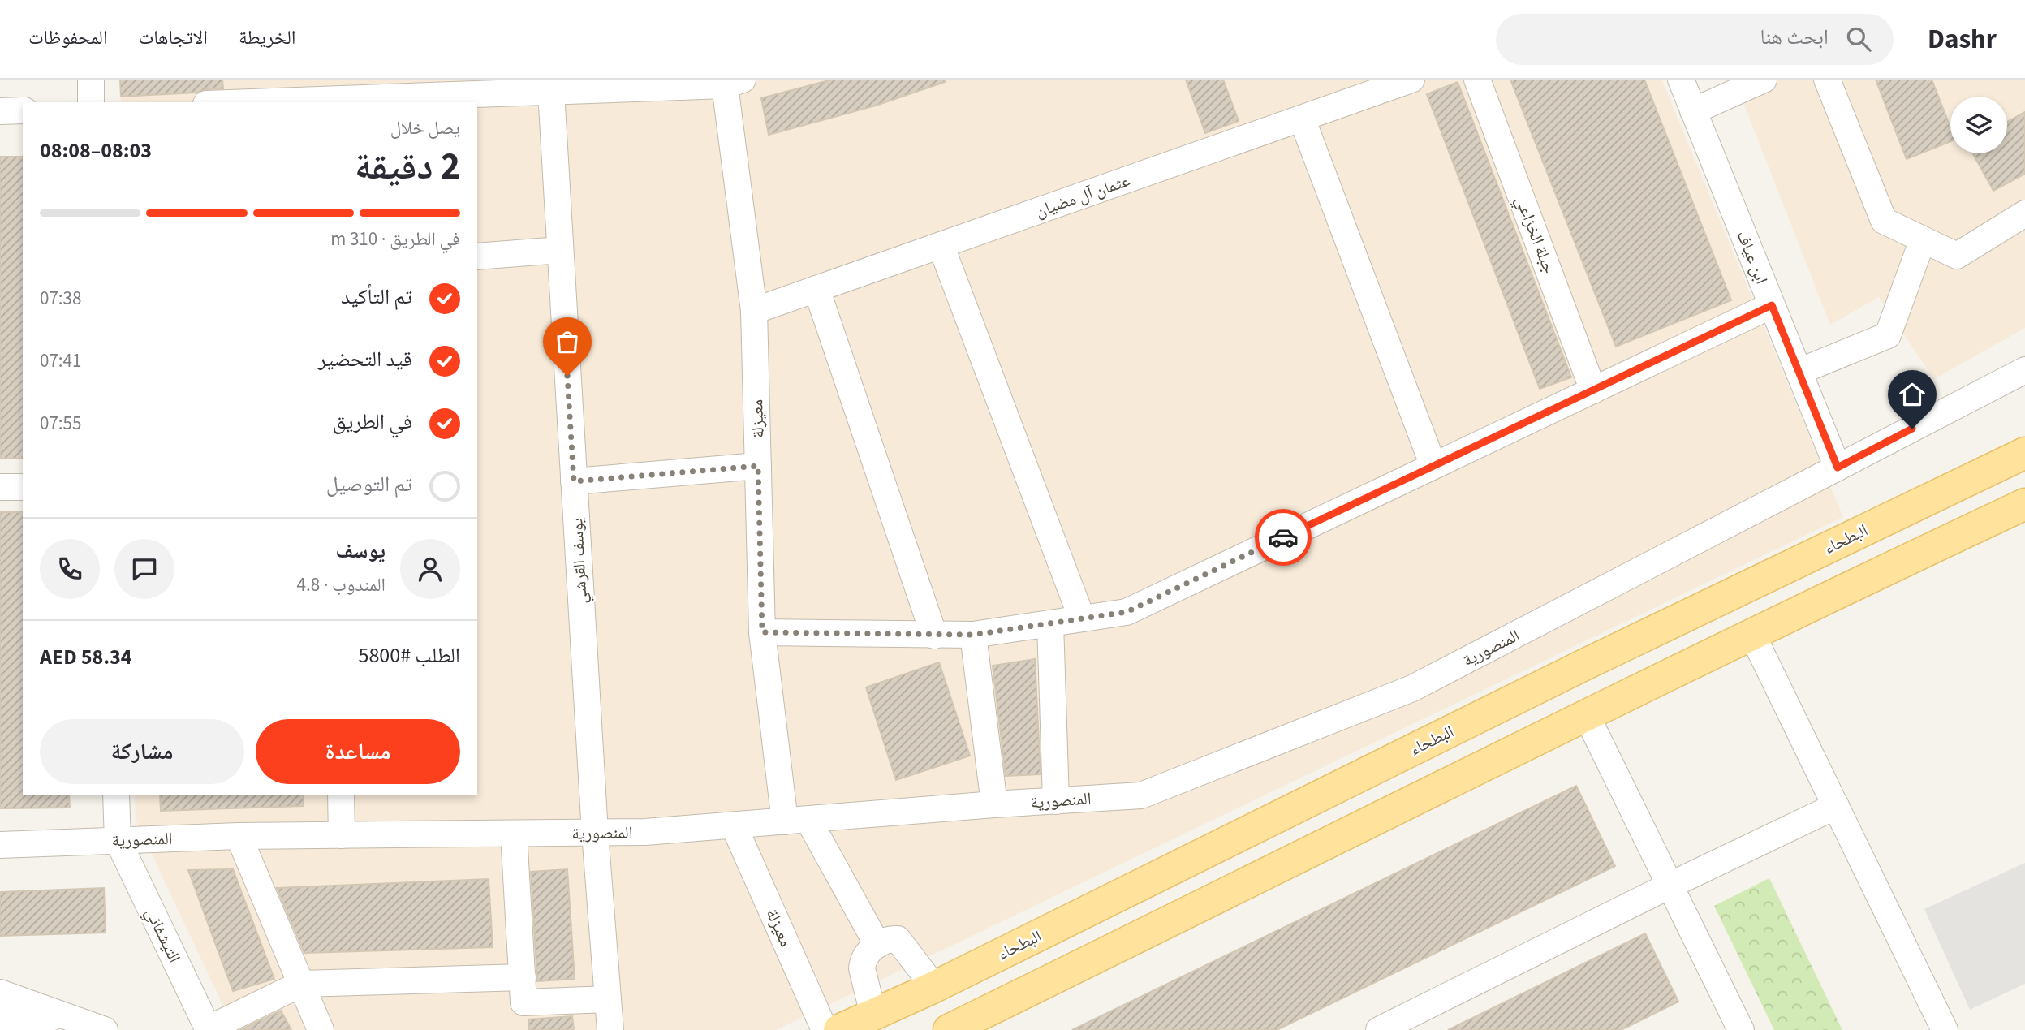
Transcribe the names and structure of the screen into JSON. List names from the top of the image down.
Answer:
{
  "streets": {
    "main road": ["البطحاء"],
    "street": [
      "عثمان آل مضيان",
      "جبلة الخزاعي",
      "ابن عياف",
      "معيزلة",
      "يوسف القرشي",
      "المنصورية",
      "التيشفاني"
    ]
  },
  "crossings": [
    ["عثمان آل مضيان", "معيزلة"],
    ["ابن عياف", "المنصورية"],
    ["معيزلة", "المنصورية"],
    ["يوسف القرشي", "المنصورية"],
    ["المنصورية", "التيشفاني"]
  ],
  "page": {
    "header": "Dashr",
    "search": "ابحث هنا",
    "nav": ["الخريطة", "الاتجاهات", "المحفوظات"],
    "heading": ["2 دقيقة", "يصل خلال", "08:03–08:08"],
    "panel": [
      "يوسف",
      "المندوب · 4.8",
      "الطلب #5800",
      "AED 58.34"
    ],
    "bar": "في الطريق · 310 m",
    "list": [
      ["تم التأكيد", "07:38"],
      ["قيد التحضير", "07:41"],
      ["في الطريق", "07:55"],
      "تم التوصيل"
    ],
    "buttons": ["مساعدة", "مشاركة"]
  }
}
